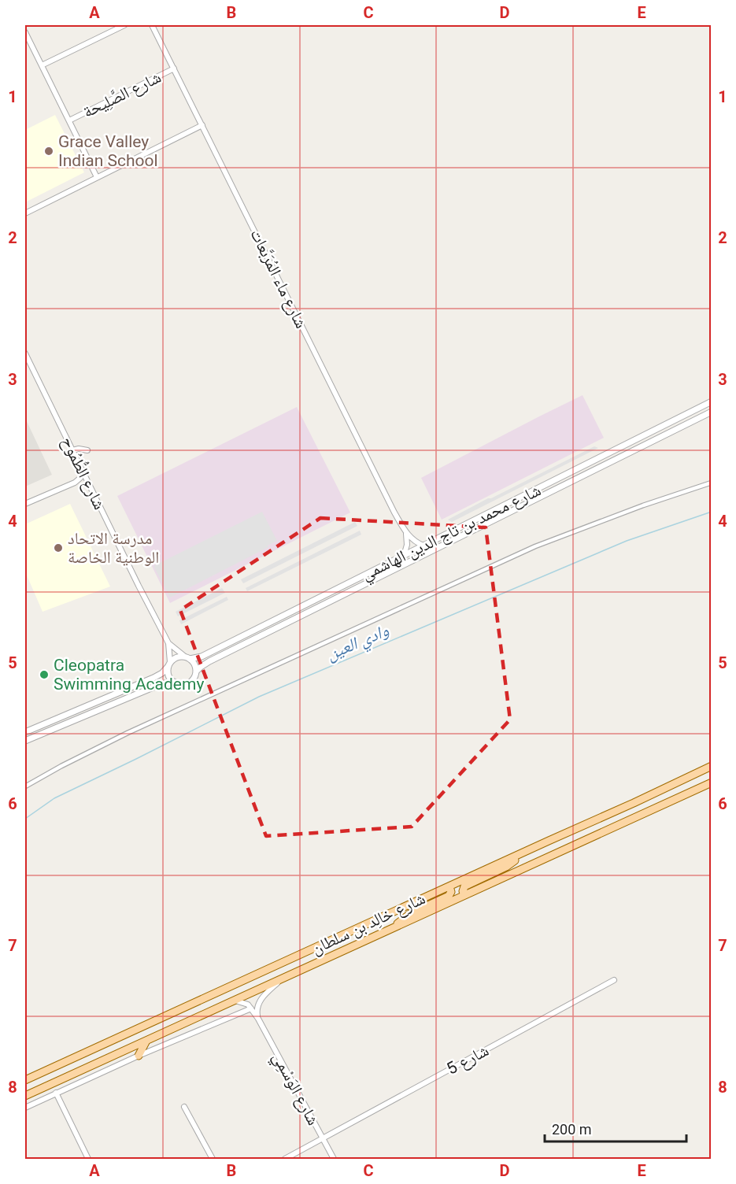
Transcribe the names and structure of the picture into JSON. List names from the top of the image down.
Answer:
{
  "streets": {
    "main road": ["شارع خالِد بن سلطان"],
    "street": [
      "شارع الصَّلِيحة",
      "شارع ماء المُرَبَّعات",
      "شارع الطُّمُوح",
      "شارع محمد بن تاج الدين الهاشمي",
      "شارع 5",
      "شارع الوَسْمِي"
    ]
  },
  "crossings": [
    ["شارع الصَّلِيحة", "شارع ماء المُرَبَّعات"],
    ["شارع ماء المُرَبَّعات", "شارع محمد بن تاج الدين الهاشمي"],
    ["شارع الطُّمُوح", "شارع محمد بن تاج الدين الهاشمي"],
    ["شارع خالِد بن سلطان", "شارع الوَسْمِي"],
    ["شارع 5", "شارع الوَسْمِي"]
  ],
  "water": ["وادي العين"],
  "places": ["Grace Valley Indian School", "مدرسة الاتحاد الوطنية الخاصة", "Cleopatra Swimming Academy"],
  "scale_bar": "200 m",
  "grid": {
    "columns": [
      "A",
      "B",
      "C",
      "D",
      "E"
    ],
    "rows": [
      "1",
      "2",
      "3",
      "4",
      "5",
      "6",
      "7",
      "8"
    ]
  }
}
